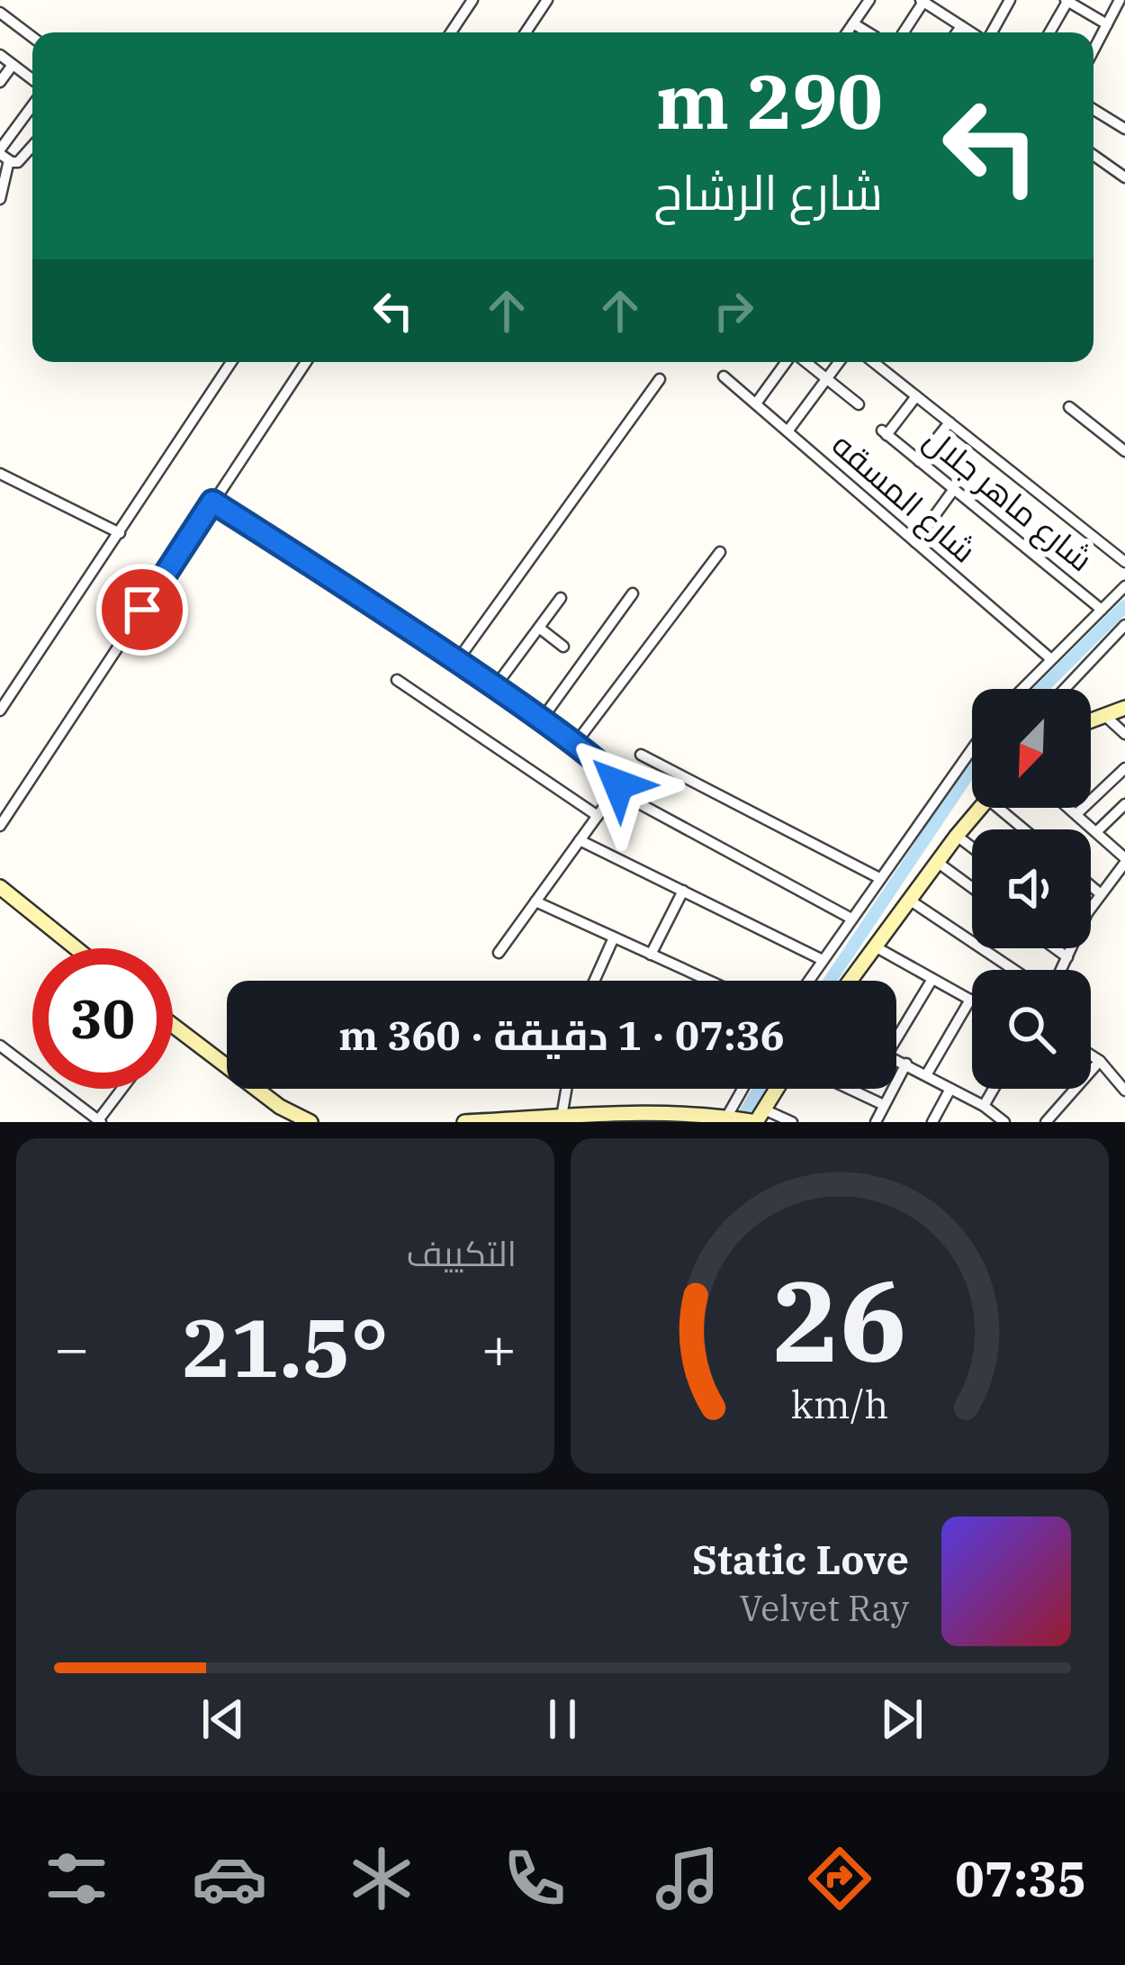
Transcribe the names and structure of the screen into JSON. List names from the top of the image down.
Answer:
{
  "streets": {
    "street": ["شارع المسقه", "شارع ماهر جلال"]
  },
  "north": "bottom left",
  "page": {
    "turn": ["290 m", "شارع الرشاح"],
    "limit": "30",
    "trip": "07:36 · 1 دقيقة · 360 m",
    "tile": "التكييف",
    "heat": ["−", "21.5°", "+"],
    "song": ["Static Love", "Velvet Ray"],
    "tabs": "07:35",
    "gauge": ["26", "km/h"]
  }
}
